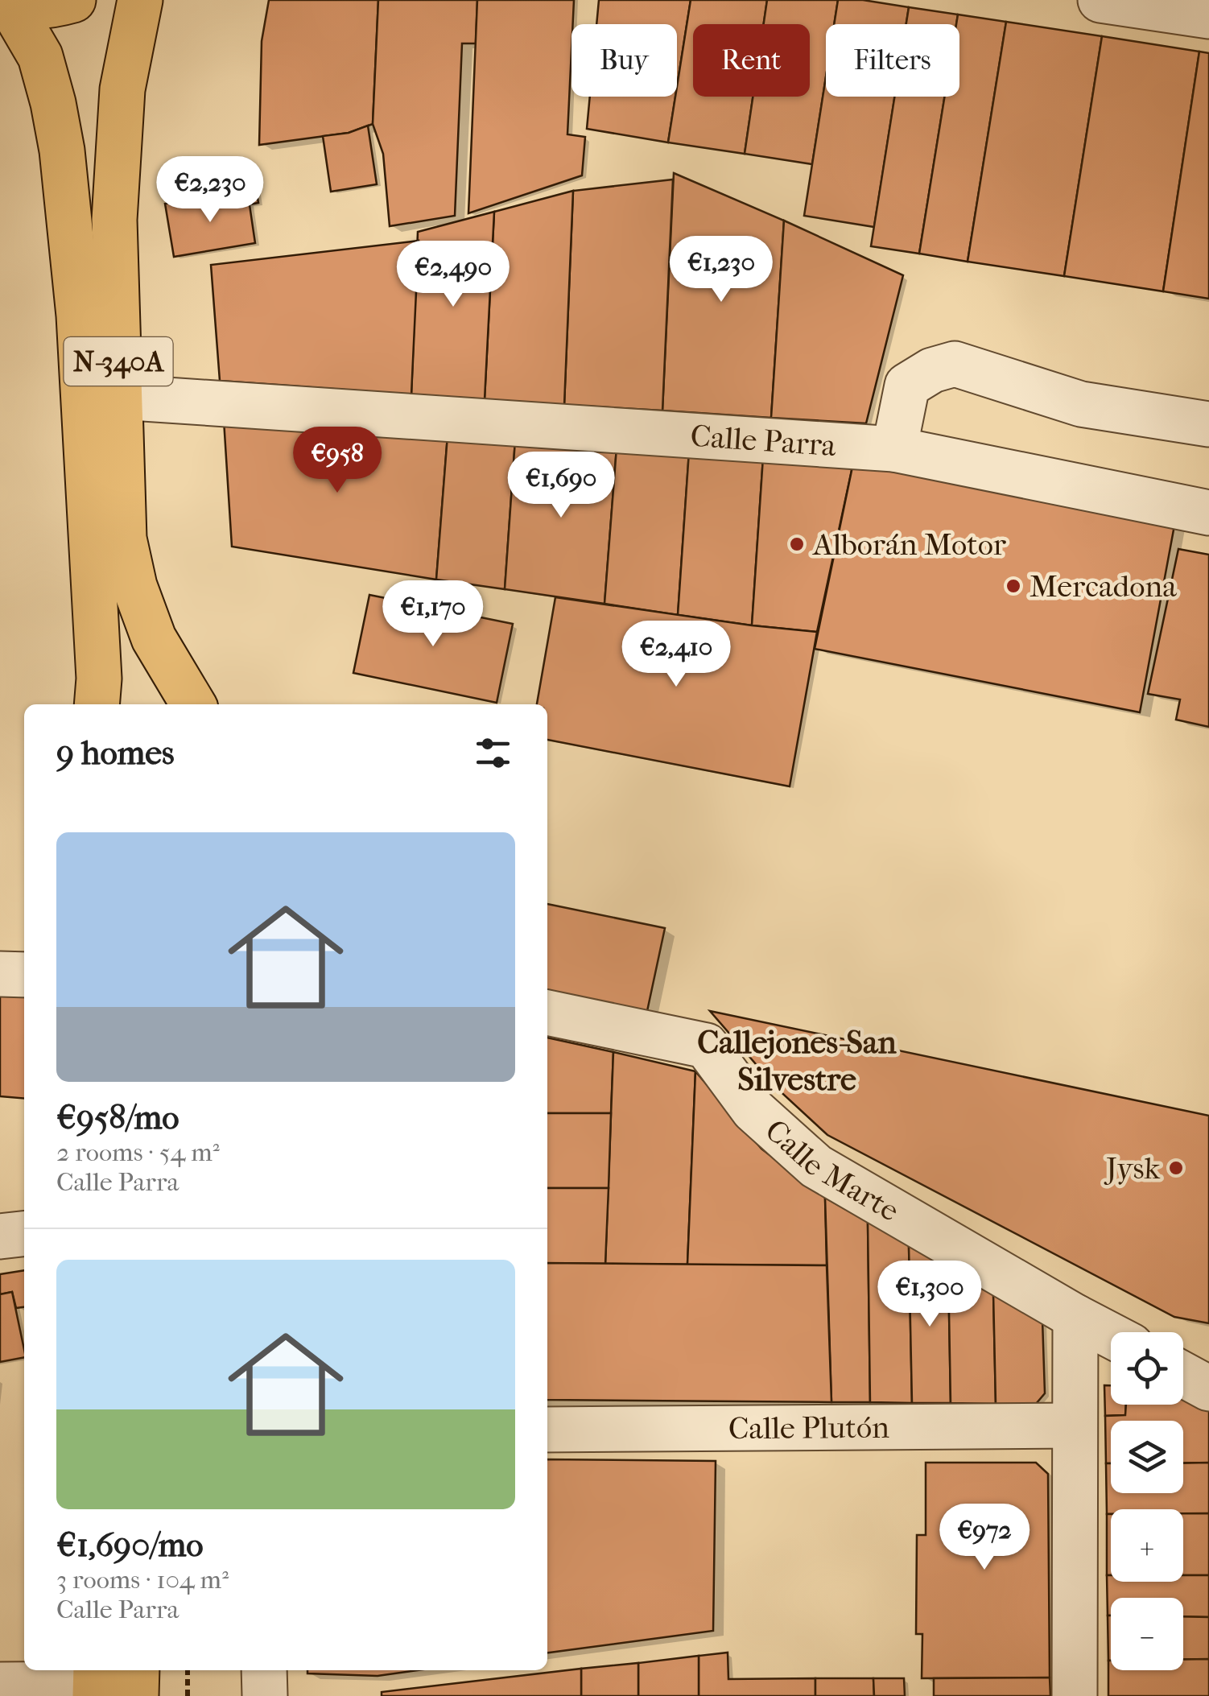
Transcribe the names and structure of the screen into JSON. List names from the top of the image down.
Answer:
{
  "streets": {
    "highway": ["N-340A"],
    "street": ["Calle Parra", "Calle Marte", "Calle Plutón"]
  },
  "crossings": [
    ["N-340A", "Calle Parra"]
  ],
  "districts": ["Callejones-San Silvestre"],
  "places": ["Alborán Motor", "Mercadona", "Jysk"],
  "page": {
    "chip": ["Buy", "Rent", "Filters"],
    "price": [
      "€2,230",
      "€1,230",
      "€2,490",
      "€958",
      "€1,690",
      "€1,170",
      "€2,410",
      "€1,300",
      "€972"
    ],
    "heading": "9 homes",
    "list": [
      {
        "name": "€958/mo",
        "note": "2 rooms · 54 m² · Calle Parra"
      },
      {
        "name": "€1,690/mo",
        "note": "3 rooms · 104 m² · Calle Parra"
      }
    ],
    "map_buttons": ["+", "−"]
  }
}
